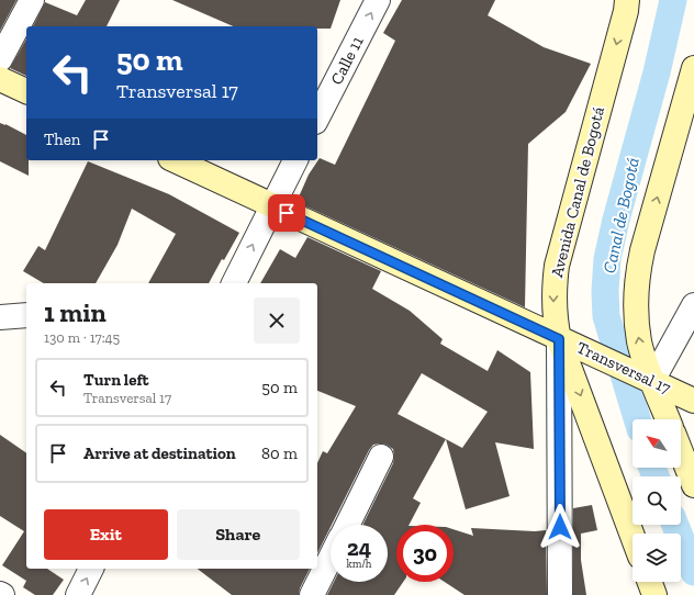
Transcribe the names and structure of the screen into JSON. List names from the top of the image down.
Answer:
{
  "streets": {
    "main road": ["Avenida Canal de Bogotá", "Transversal 17"],
    "street": ["Calle 11"]
  },
  "crossings": [
    ["Avenida Canal de Bogotá", "Transversal 17"]
  ],
  "one_way": ["Calle 11"],
  "water": ["Canal de Bogotá"],
  "north": "top left",
  "page": {
    "turn": ["50 m", "Transversal 17"],
    "then": "Then",
    "heading": ["1 min", "130 m · 17:45"],
    "list": [
      {
        "name": "Turn left",
        "note": "Transversal 17",
        "value": "50 m"
      },
      {
        "name": "Arrive at destination",
        "value": "80 m"
      }
    ],
    "buttons": ["Exit", "Share"],
    "speed": "24 km/h",
    "limit": "30"
  }
}
